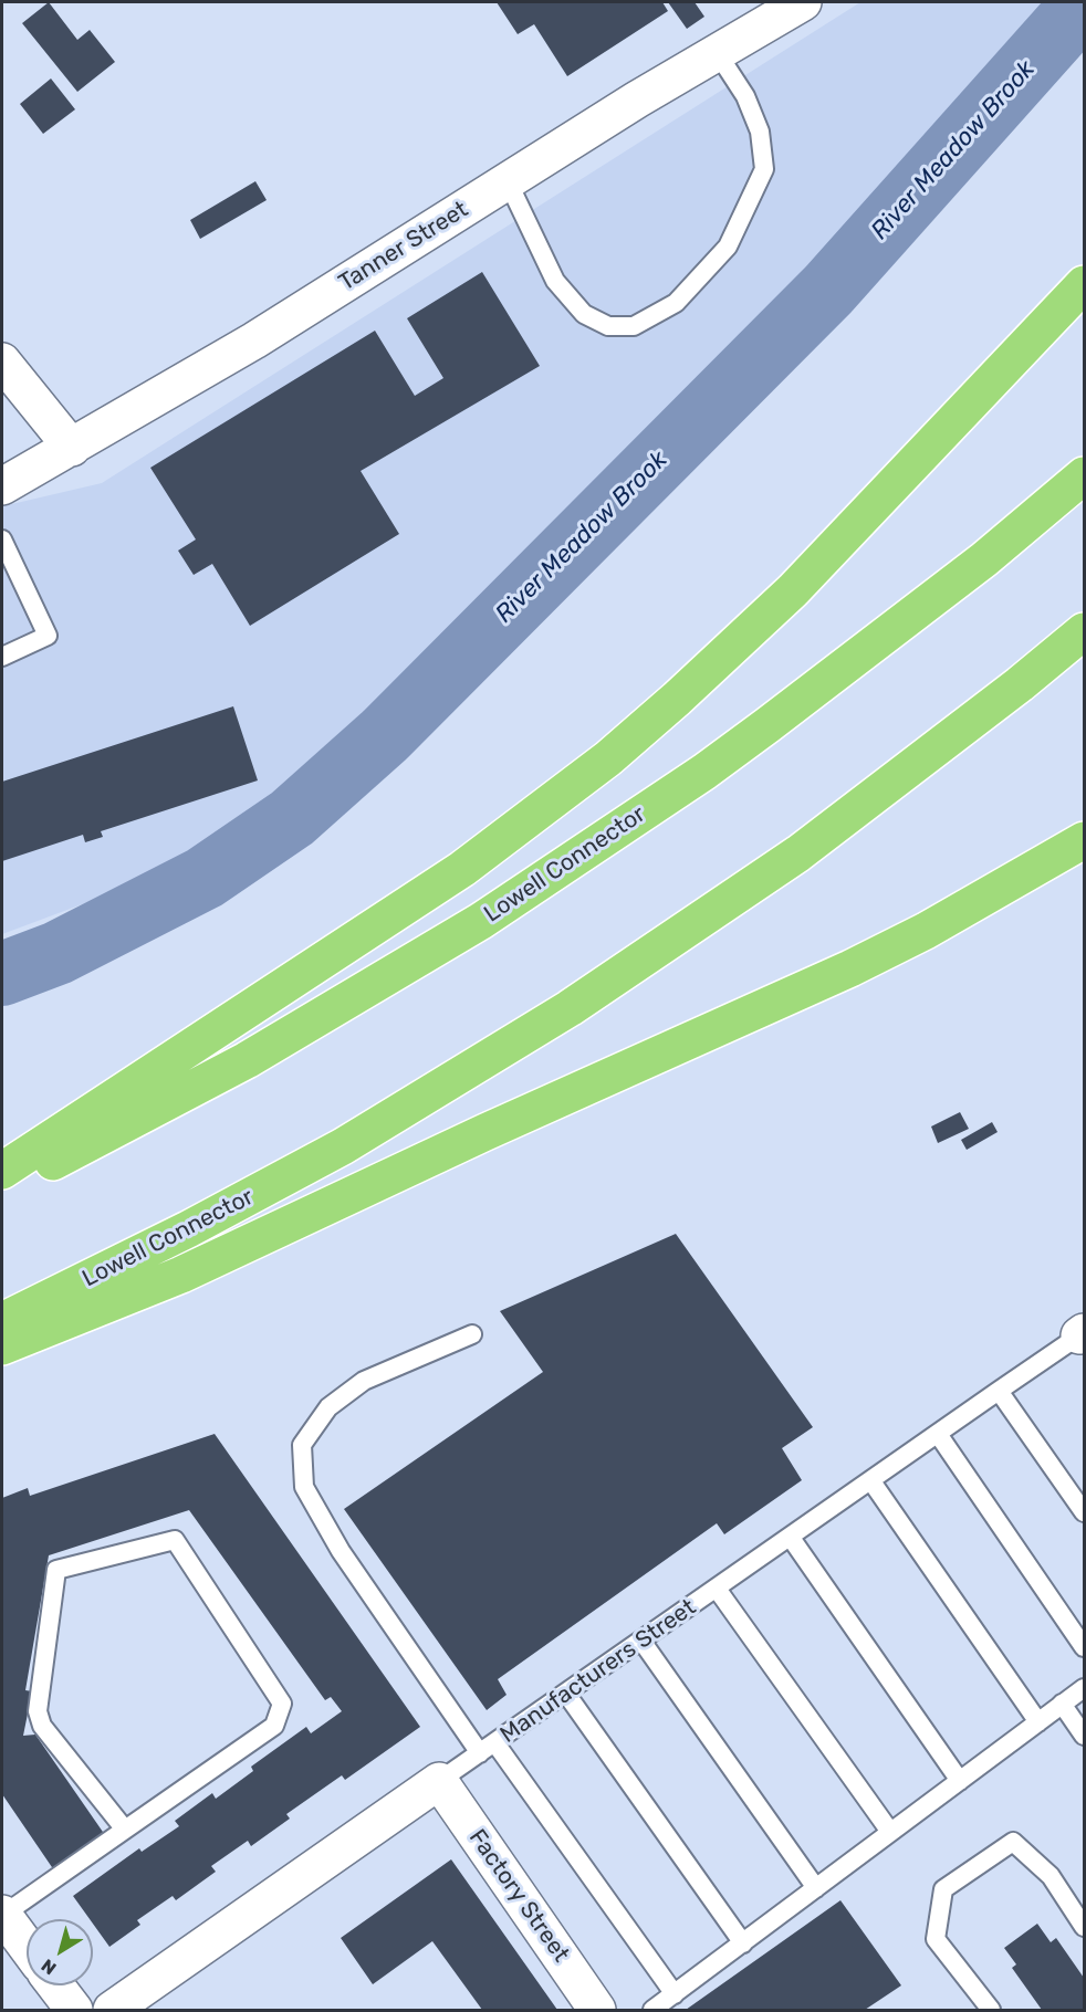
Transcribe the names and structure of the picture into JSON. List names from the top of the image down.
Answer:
{
  "streets": {
    "highway": ["Lowell Connector"],
    "street": ["Tanner Street", "Manufacturers Street", "Factory Street"]
  },
  "crossings": [
    ["Manufacturers Street", "Factory Street"]
  ],
  "water": ["River Meadow Brook"],
  "north": "bottom left"
}
